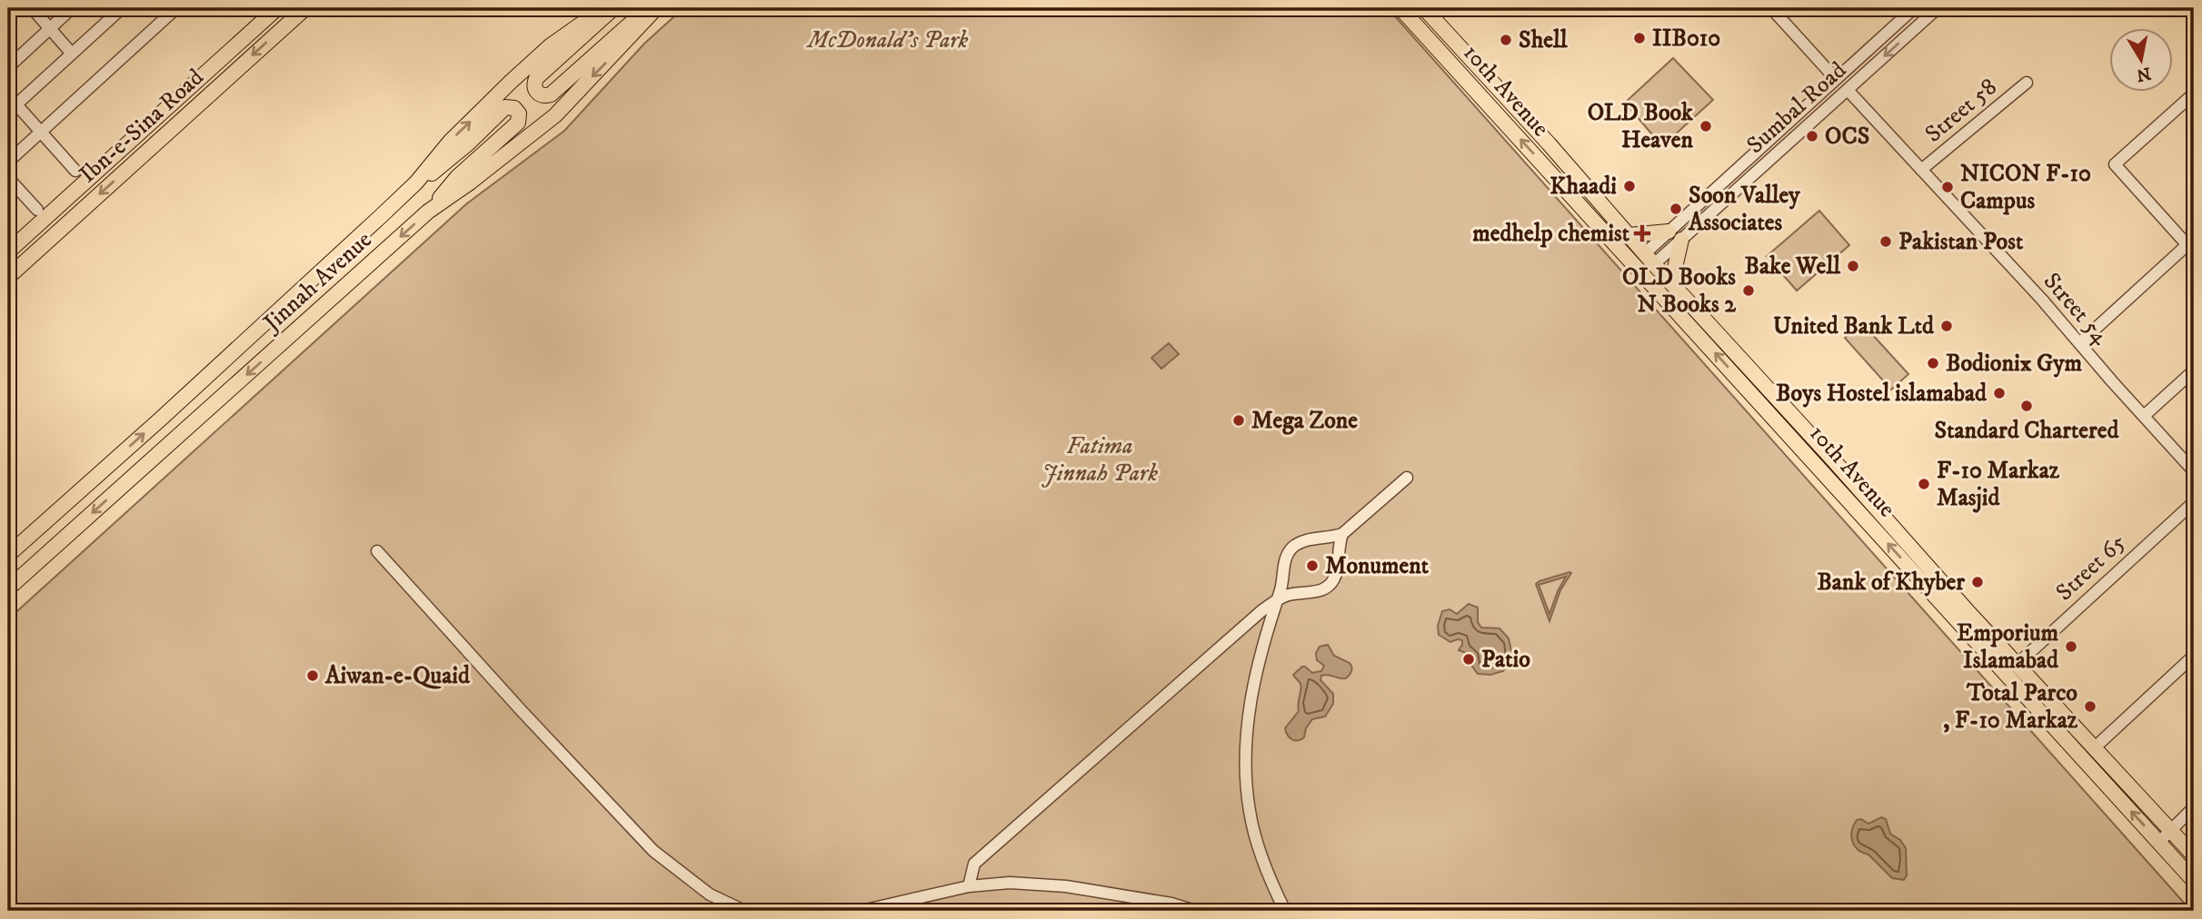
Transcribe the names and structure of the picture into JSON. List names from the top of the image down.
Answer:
{
  "streets": {
    "main road": ["10th Avenue", "Ibn-e-Sina Road", "Jinnah Avenue"],
    "street": [
      "Sumbal Road",
      "Street 58",
      "Street 54",
      "Street 65"
    ]
  },
  "crossings": [
    ["10th Avenue", "Sumbal Road"],
    ["10th Avenue", "Street 65"],
    ["Sumbal Road", "Street 54"],
    ["Street 58", "Street 54"]
  ],
  "parks": ["McDonald's Park", "Fatima Jinnah Park"],
  "places": {
    "other": [
      "IIB010",
      "Shell",
      "OLD Book Heaven",
      "OCS",
      "Khaadi",
      "NICON F-10 Campus",
      "Soon Valley Associates",
      "Pakistan Post",
      "Bake Well",
      "OLD Books N Books 2",
      "United Bank Ltd",
      "Bodionix Gym",
      "Boys Hostel islamabad",
      "Standard Chartered",
      "Mega Zone",
      "F-10 Markaz Masjid",
      "Monument",
      "Bank of Khyber",
      "Emporium Islamabad",
      "Patio",
      "Aiwan-e-Quaid",
      "Total Parco , F-10 Markaz"
    ],
    "health": ["medhelp chemist"]
  },
  "north": "bottom"
}
